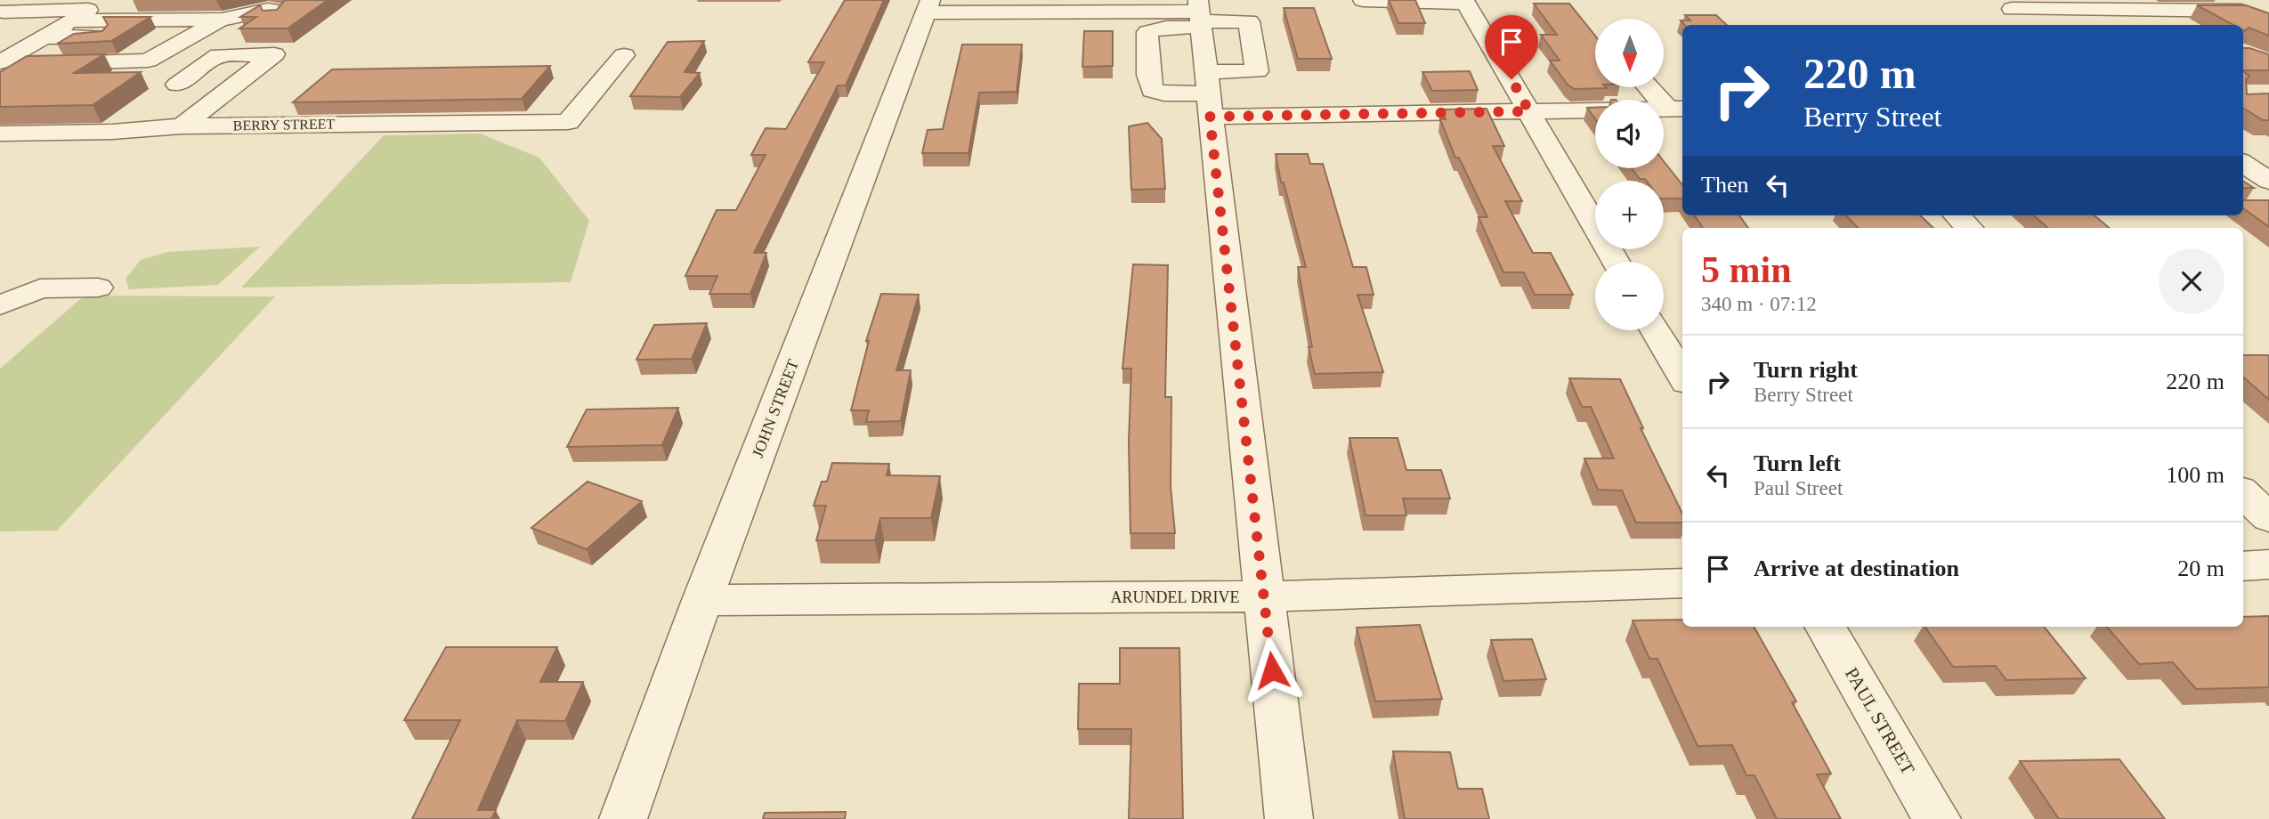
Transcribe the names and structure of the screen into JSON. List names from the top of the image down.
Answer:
{
  "streets": {
    "street": [
      "BERRY STREET",
      "JOHN STREET",
      "ARUNDEL DRIVE",
      "PAUL STREET"
    ]
  },
  "crossings": [
    ["JOHN STREET", "ARUNDEL DRIVE"]
  ],
  "north": "bottom",
  "page": {
    "map_buttons": ["+", "−"],
    "turn": ["220 m", "Berry Street"],
    "then": "Then",
    "heading": ["5 min", "340 m · 07:12"],
    "list": [
      {
        "name": "Turn right",
        "note": "Berry Street",
        "value": "220 m"
      },
      {
        "name": "Turn left",
        "note": "Paul Street",
        "value": "100 m"
      },
      {
        "name": "Arrive at destination",
        "value": "20 m"
      }
    ]
  }
}
